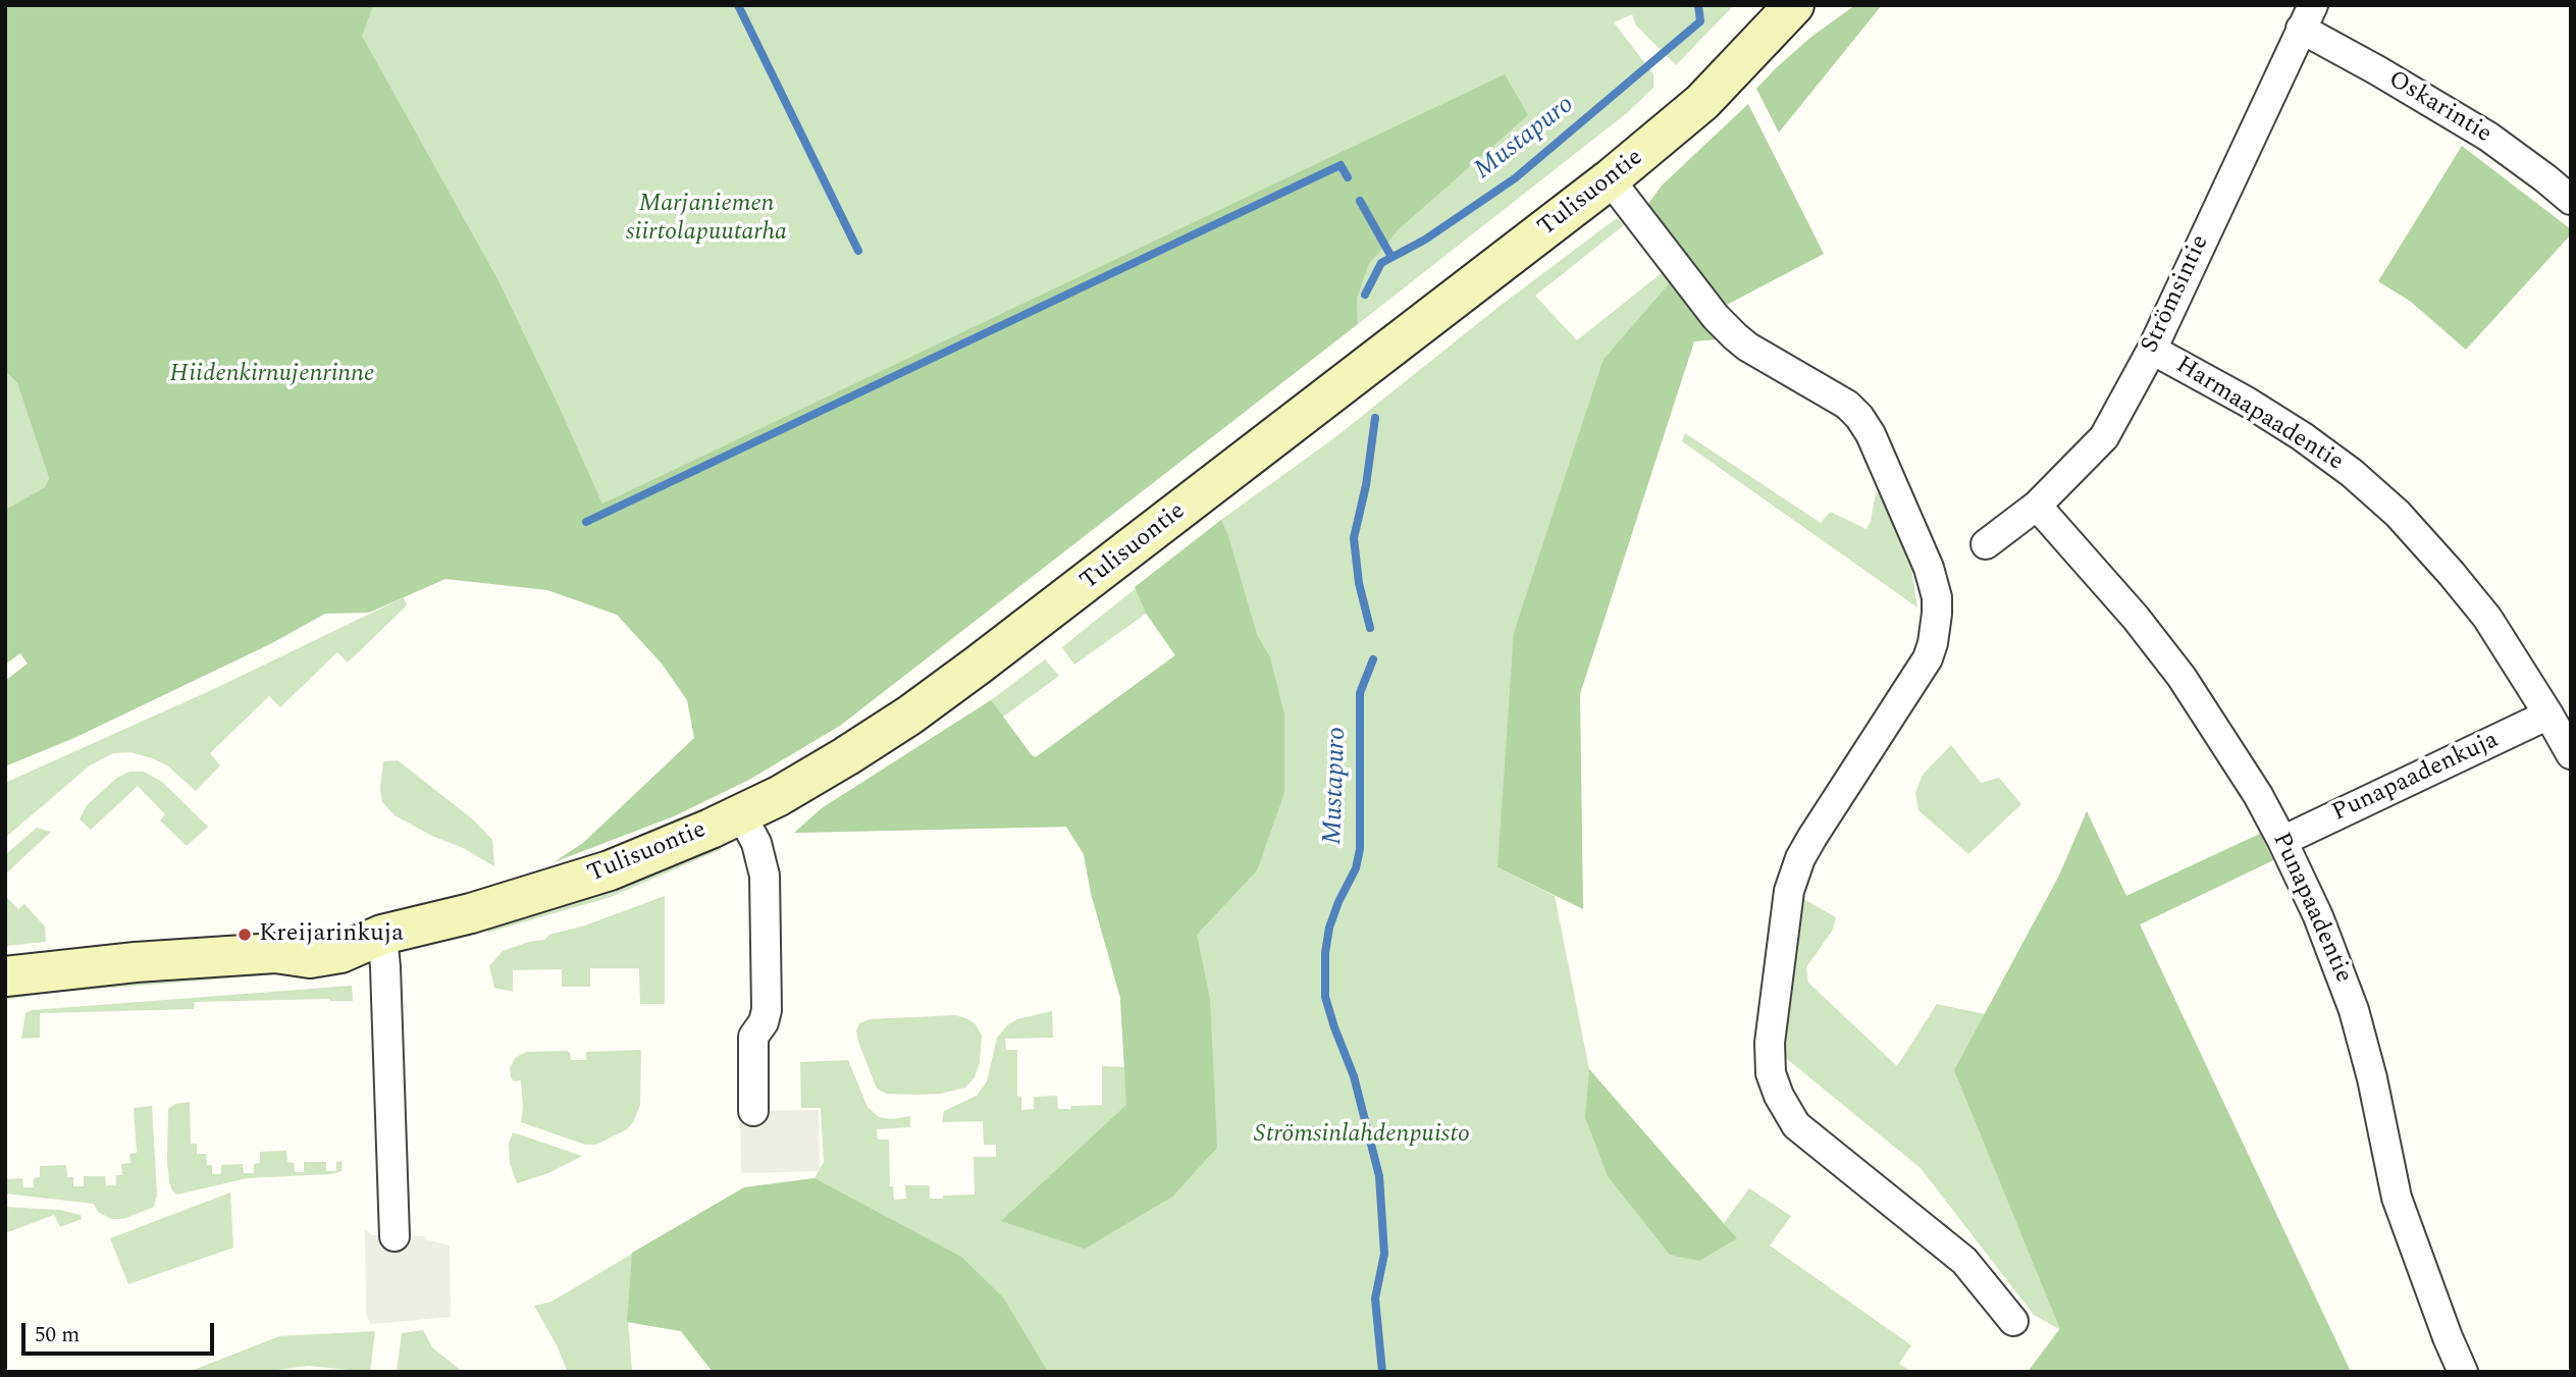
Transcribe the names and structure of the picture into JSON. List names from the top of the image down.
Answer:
{
  "streets": {
    "main road": ["Tulisuontie"],
    "street": [
      "Oskarintie",
      "Strömsintie",
      "Harmaapaadentie",
      "Punapaadenkuja",
      "Punapaadentie"
    ]
  },
  "crossings": [
    ["Oskarintie", "Strömsintie"],
    ["Strömsintie", "Harmaapaadentie"],
    ["Strömsintie", "Punapaadentie"],
    ["Harmaapaadentie", "Punapaadenkuja"],
    ["Punapaadenkuja", "Punapaadentie"]
  ],
  "water": ["Mustapuro"],
  "parks": ["Marjaniemen siirtolapuutarha", "Hiidenkirnujenrinne", "Strömsinlahdenpuisto"],
  "places": ["Kreijarinkuja"],
  "scale_bar": "50 m"
}
